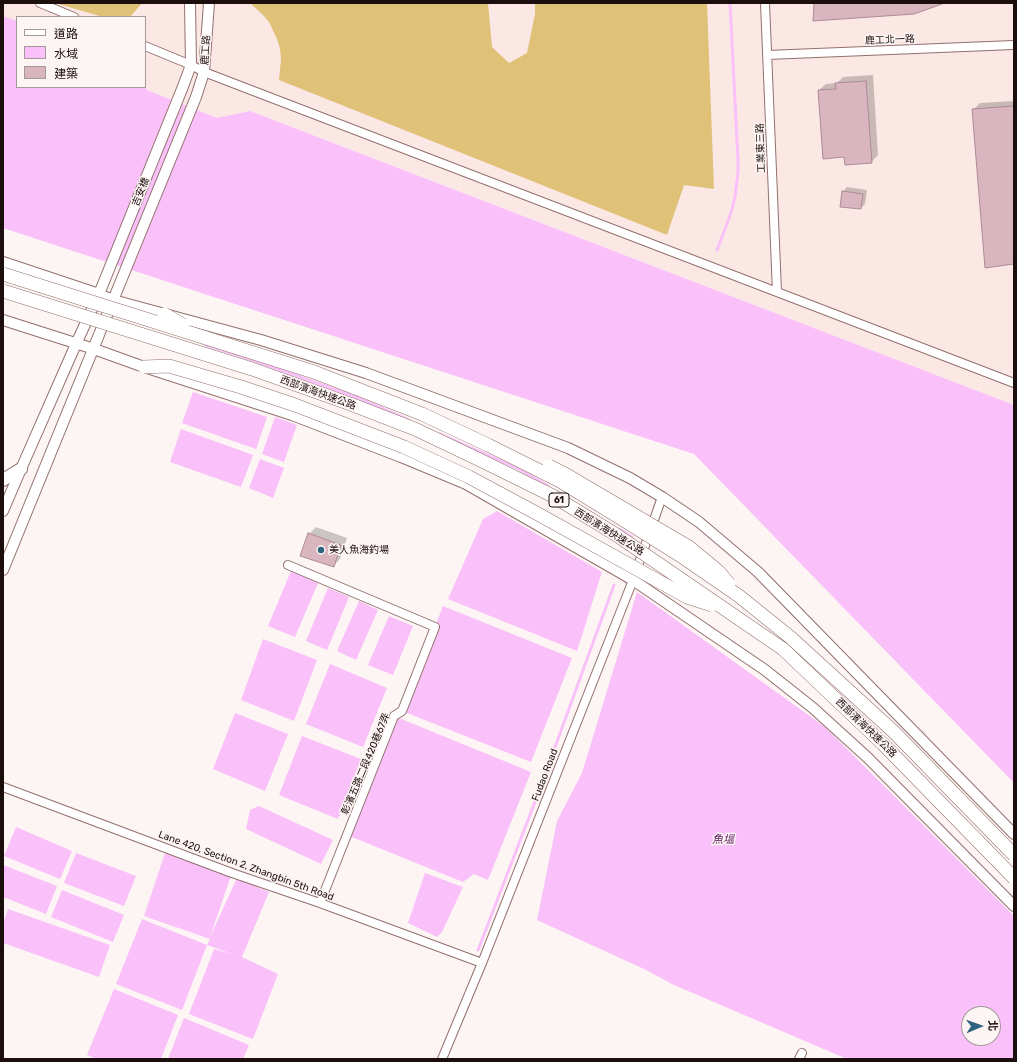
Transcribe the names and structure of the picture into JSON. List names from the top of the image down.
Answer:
{
  "streets": {
    "highway": ["西部濱海快速公路", "61"],
    "street": [
      "鹿工北一路",
      "鹿工路",
      "工業東三路",
      "吉安橋",
      "彰濱五路二段420巷67弄",
      "Fudao Road",
      "Lane 420, Section 2, Zhangbin 5th Road"
    ]
  },
  "crossings": [
    ["鹿工北一路", "工業東三路"],
    ["鹿工路", "吉安橋"],
    ["彰濱五路二段420巷67弄", "Lane 420, Section 2, Zhangbin 5th Road"],
    ["Fudao Road", "Lane 420, Section 2, Zhangbin 5th Road"]
  ],
  "water": ["魚塭"],
  "places": ["美人魚海釣場"],
  "legend": ["道路", "水域", "建築"],
  "north": "right"
}
